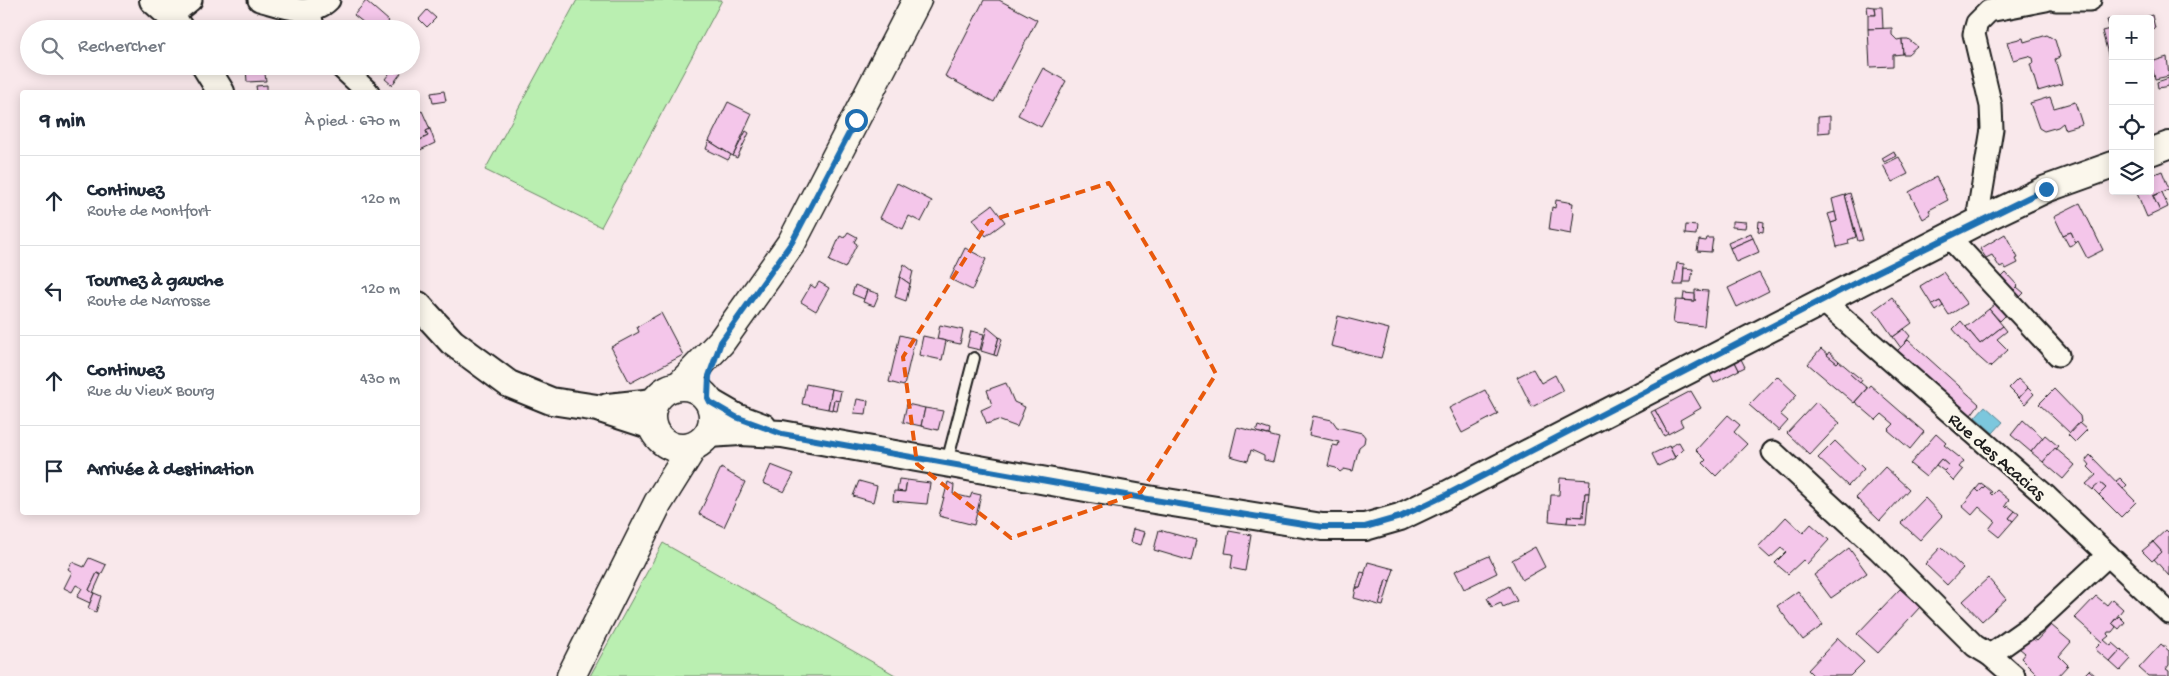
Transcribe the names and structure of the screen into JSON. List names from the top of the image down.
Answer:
{
  "streets": {
    "street": ["Rue des Acacias"]
  },
  "page": {
    "map_buttons": ["+", "−"],
    "search": "Rechercher",
    "heading": ["9 min", "À pied · 670 m"],
    "list": [
      ["Continuez", "Route de Montfort", "120 m"],
      ["Tournez à gauche", "Route de Narrosse", "120 m"],
      ["Continuez", "Rue du Vieux Bourg", "430 m"],
      "Arrivée à destination"
    ]
  }
}
